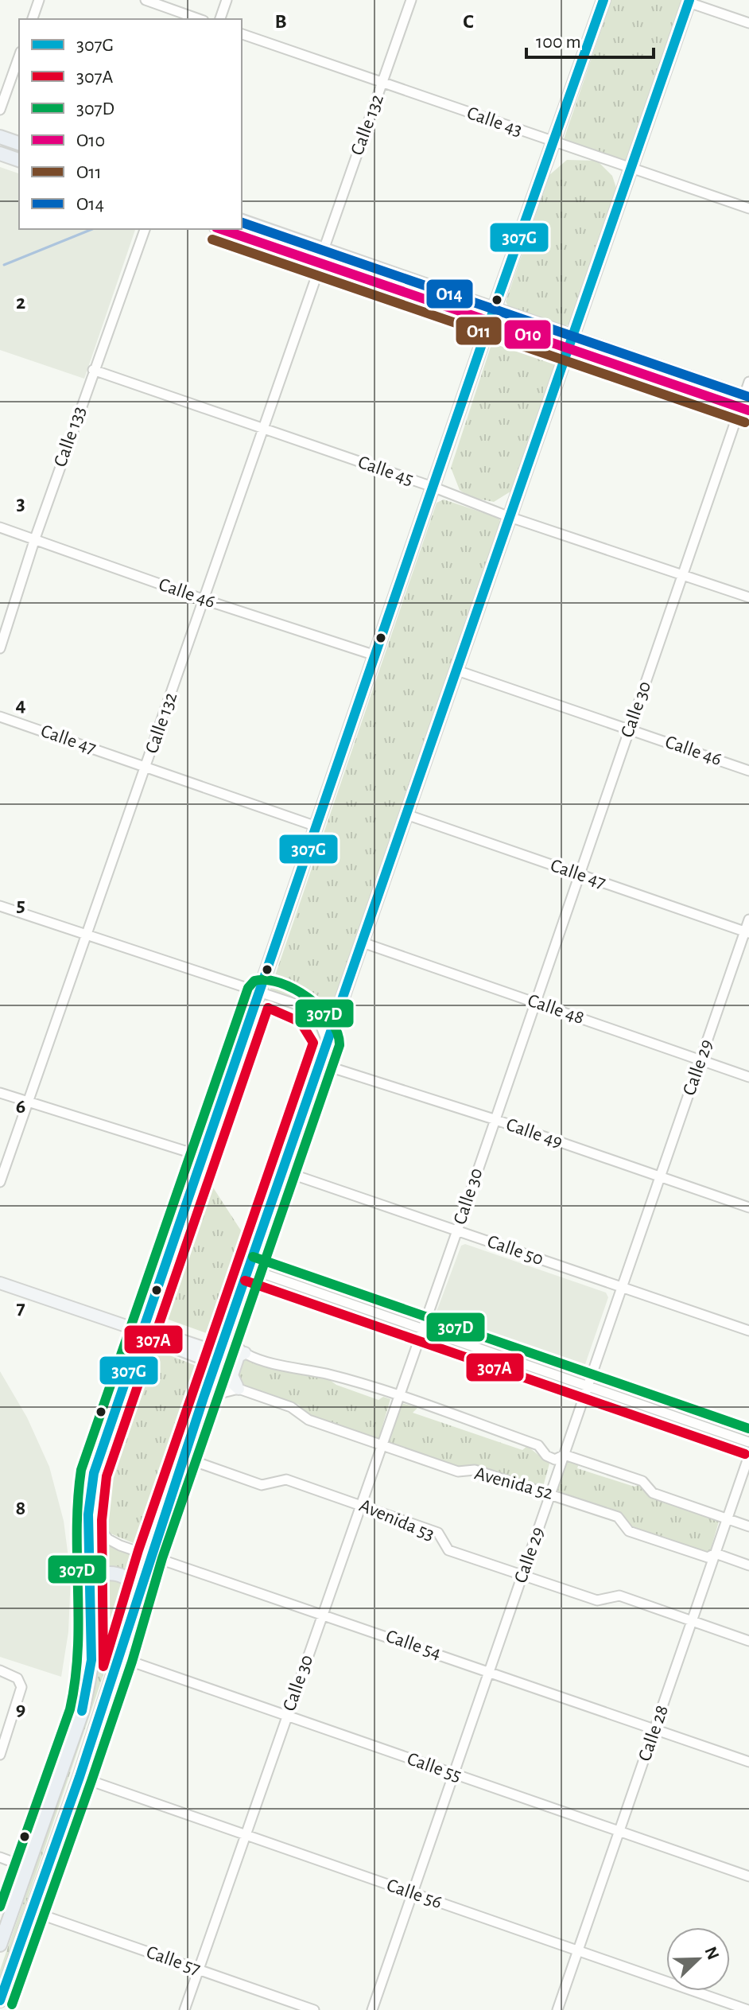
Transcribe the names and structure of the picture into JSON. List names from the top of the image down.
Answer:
{
  "streets": {
    "main road": ["Avenida 52"],
    "street": [
      "Calle 43",
      "Calle 132",
      "Calle 133",
      "Calle 45",
      "Calle 46",
      "Calle 30",
      "Calle 47",
      "Calle 48",
      "Calle 29",
      "Calle 49",
      "Calle 50",
      "Avenida 53",
      "Calle 54",
      "Calle 28",
      "Calle 55",
      "Calle 56",
      "Calle 57"
    ]
  },
  "crossings": [
    ["Calle 43", "Calle 132"],
    ["Calle 132", "Calle 45"],
    ["Calle 132", "Calle 46"],
    ["Calle 132", "Calle 47"],
    ["Calle 133", "Calle 45"],
    ["Calle 133", "Calle 46"],
    ["Calle 45", "Calle 30"],
    ["Calle 46", "Calle 30"],
    ["Calle 30", "Calle 47"],
    ["Calle 30", "Calle 48"],
    ["Calle 30", "Calle 49"],
    ["Calle 30", "Calle 50"],
    ["Calle 30", "Avenida 52"],
    ["Calle 30", "Avenida 53"],
    ["Calle 30", "Calle 54"],
    ["Calle 30", "Calle 55"],
    ["Calle 30", "Calle 56"],
    ["Calle 30", "Calle 57"],
    ["Calle 47", "Calle 29"],
    ["Calle 48", "Calle 29"],
    ["Calle 29", "Calle 49"],
    ["Calle 29", "Calle 50"],
    ["Calle 29", "Avenida 52"],
    ["Calle 29", "Avenida 53"],
    ["Calle 29", "Calle 54"],
    ["Calle 29", "Calle 55"],
    ["Calle 29", "Calle 56"],
    ["Avenida 52", "Calle 28"],
    ["Avenida 53", "Calle 28"],
    ["Calle 54", "Calle 28"],
    ["Calle 28", "Calle 55"],
    ["Calle 28", "Calle 56"]
  ],
  "lines": [
    "transit line 307G",
    "transit line O14",
    "transit line O10",
    "transit line O11",
    "transit line 307D",
    "transit line 307A"
  ],
  "legend": [
    "307G",
    "307A",
    "307D",
    "O10",
    "O11",
    "O14"
  ],
  "scale_bar": "100 m",
  "north": "top right",
  "grid": {
    "columns": ["B", "C"],
    "rows": [
      "2",
      "3",
      "4",
      "5",
      "6",
      "7",
      "8",
      "9"
    ]
  }
}
